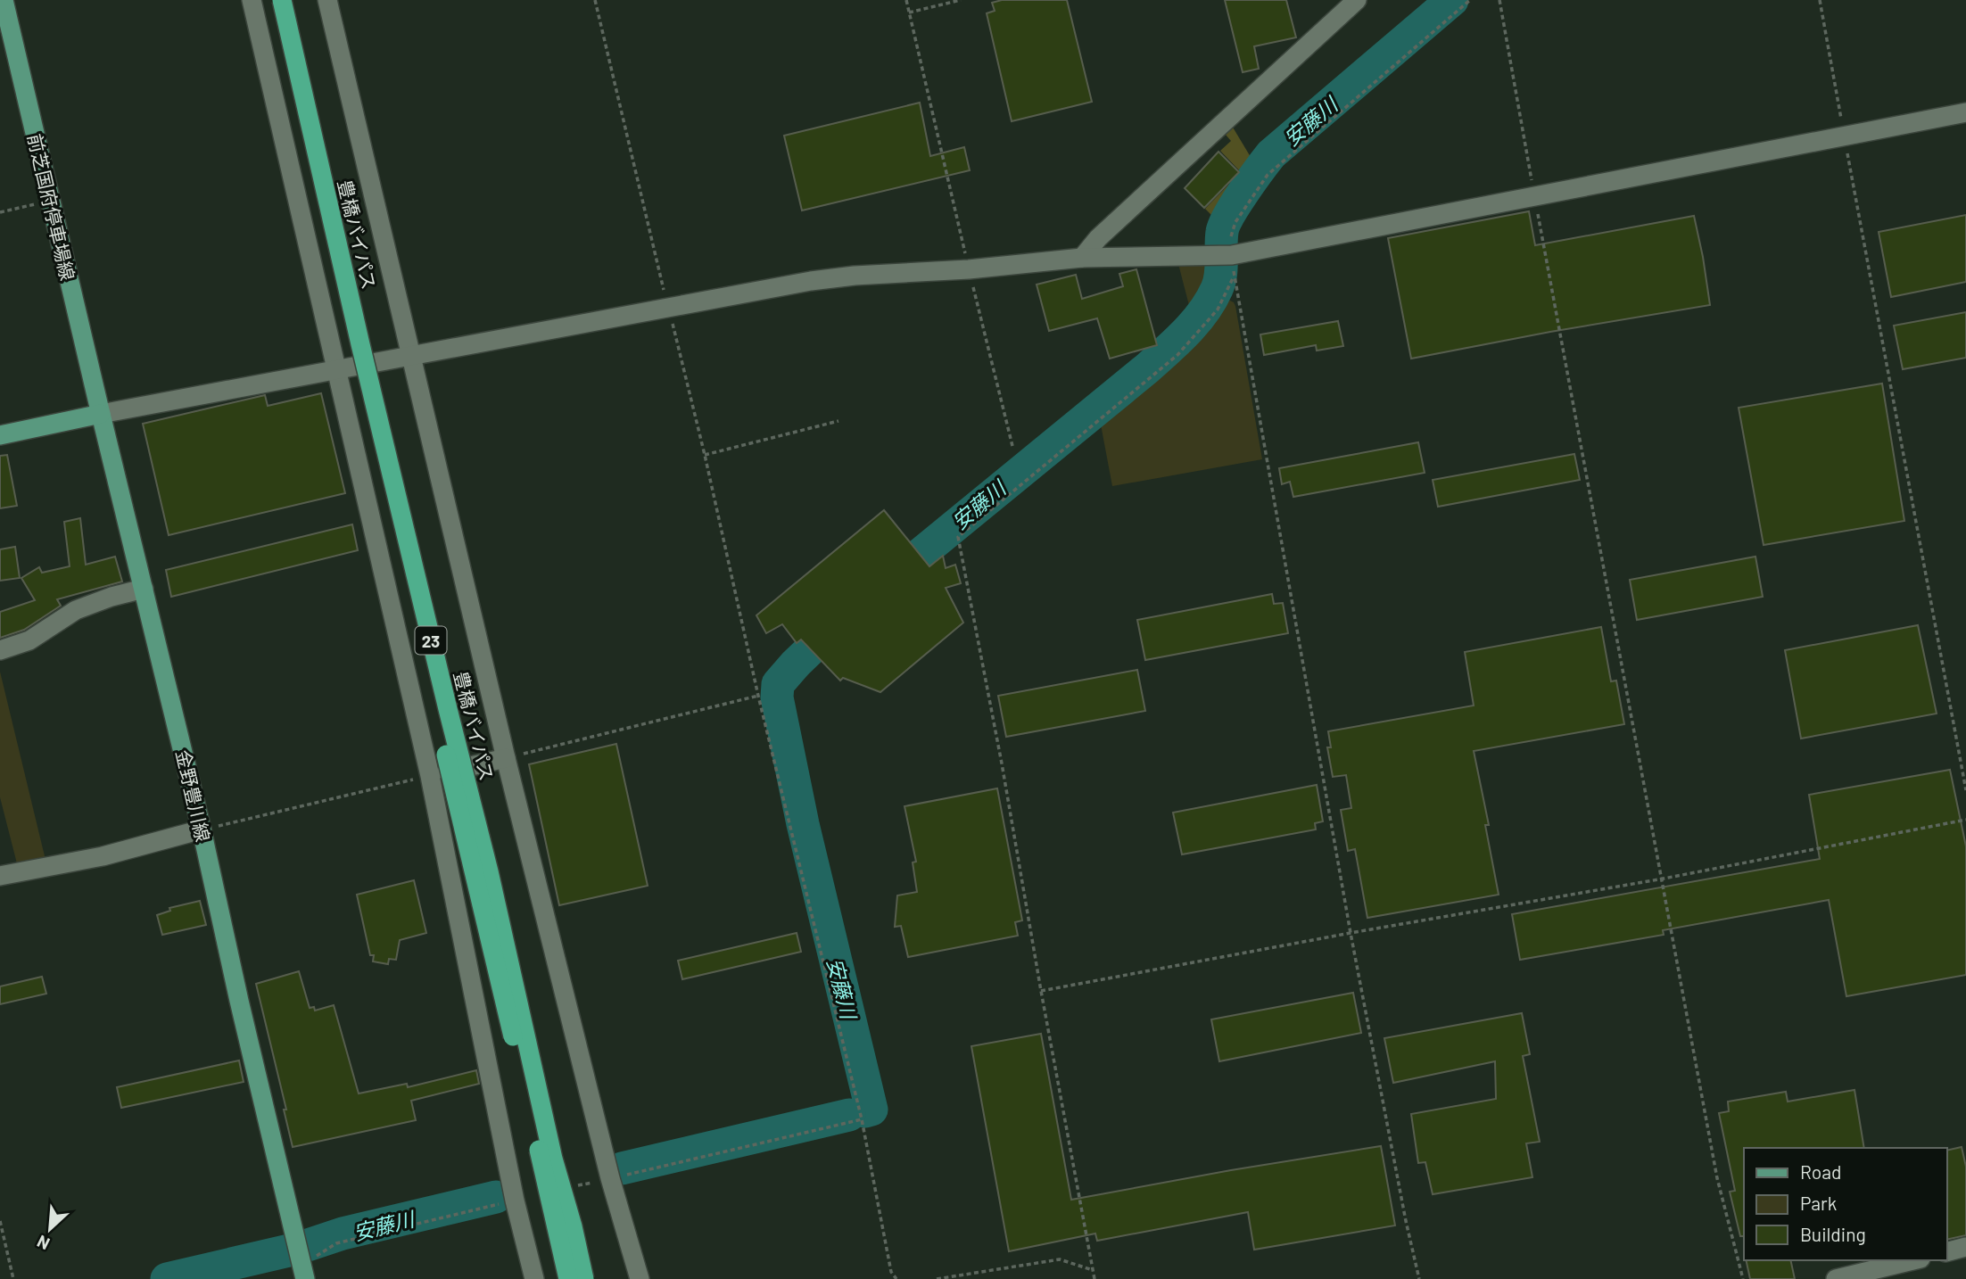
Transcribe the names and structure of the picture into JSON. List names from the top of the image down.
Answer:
{
  "streets": {
    "highway": ["豊橋バイパス", "23"],
    "main road": ["前芝国府停車場線", "金野豊川線"]
  },
  "crossings": [
    ["前芝国府停車場線", "金野豊川線"]
  ],
  "water": ["安藤川"],
  "legend": ["Road", "Park", "Building"],
  "north": "bottom left"
}
